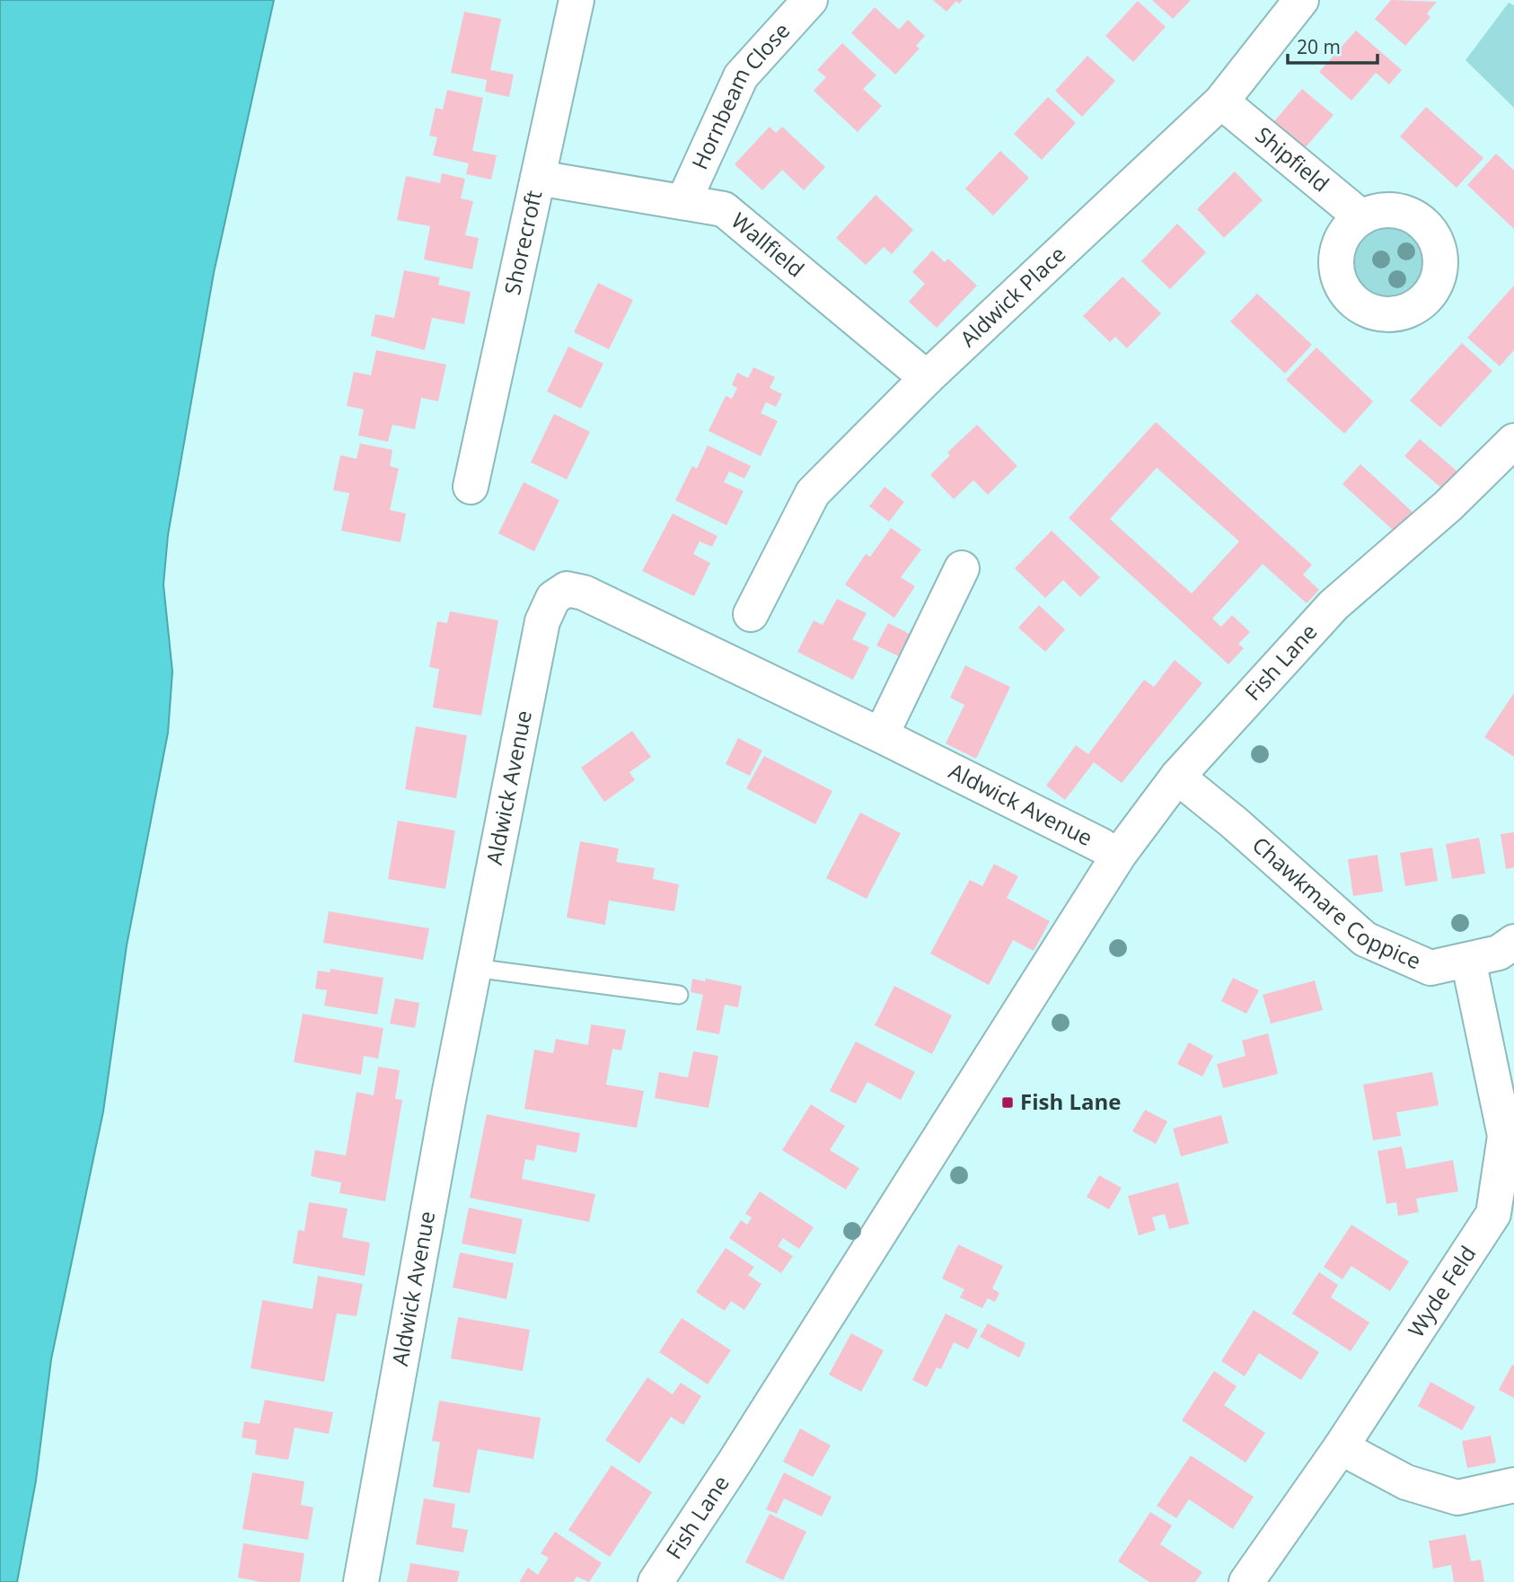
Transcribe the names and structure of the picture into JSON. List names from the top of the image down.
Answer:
{
  "streets": {
    "street": [
      "Hornbeam Close",
      "Shipfield",
      "Shorecroft",
      "Wallfield",
      "Aldwick Place",
      "Fish Lane",
      "Aldwick Avenue",
      "Chawkmare Coppice",
      "Wyde Feld"
    ]
  },
  "crossings": [
    ["Hornbeam Close", "Wallfield"],
    ["Shipfield", "Aldwick Place"],
    ["Shorecroft", "Wallfield"],
    ["Wallfield", "Aldwick Place"],
    ["Fish Lane", "Chawkmare Coppice"],
    ["Chawkmare Coppice", "Wyde Feld"]
  ],
  "places": {
    "transit": ["Fish Lane"]
  },
  "scale_bar": "20 m"
}
